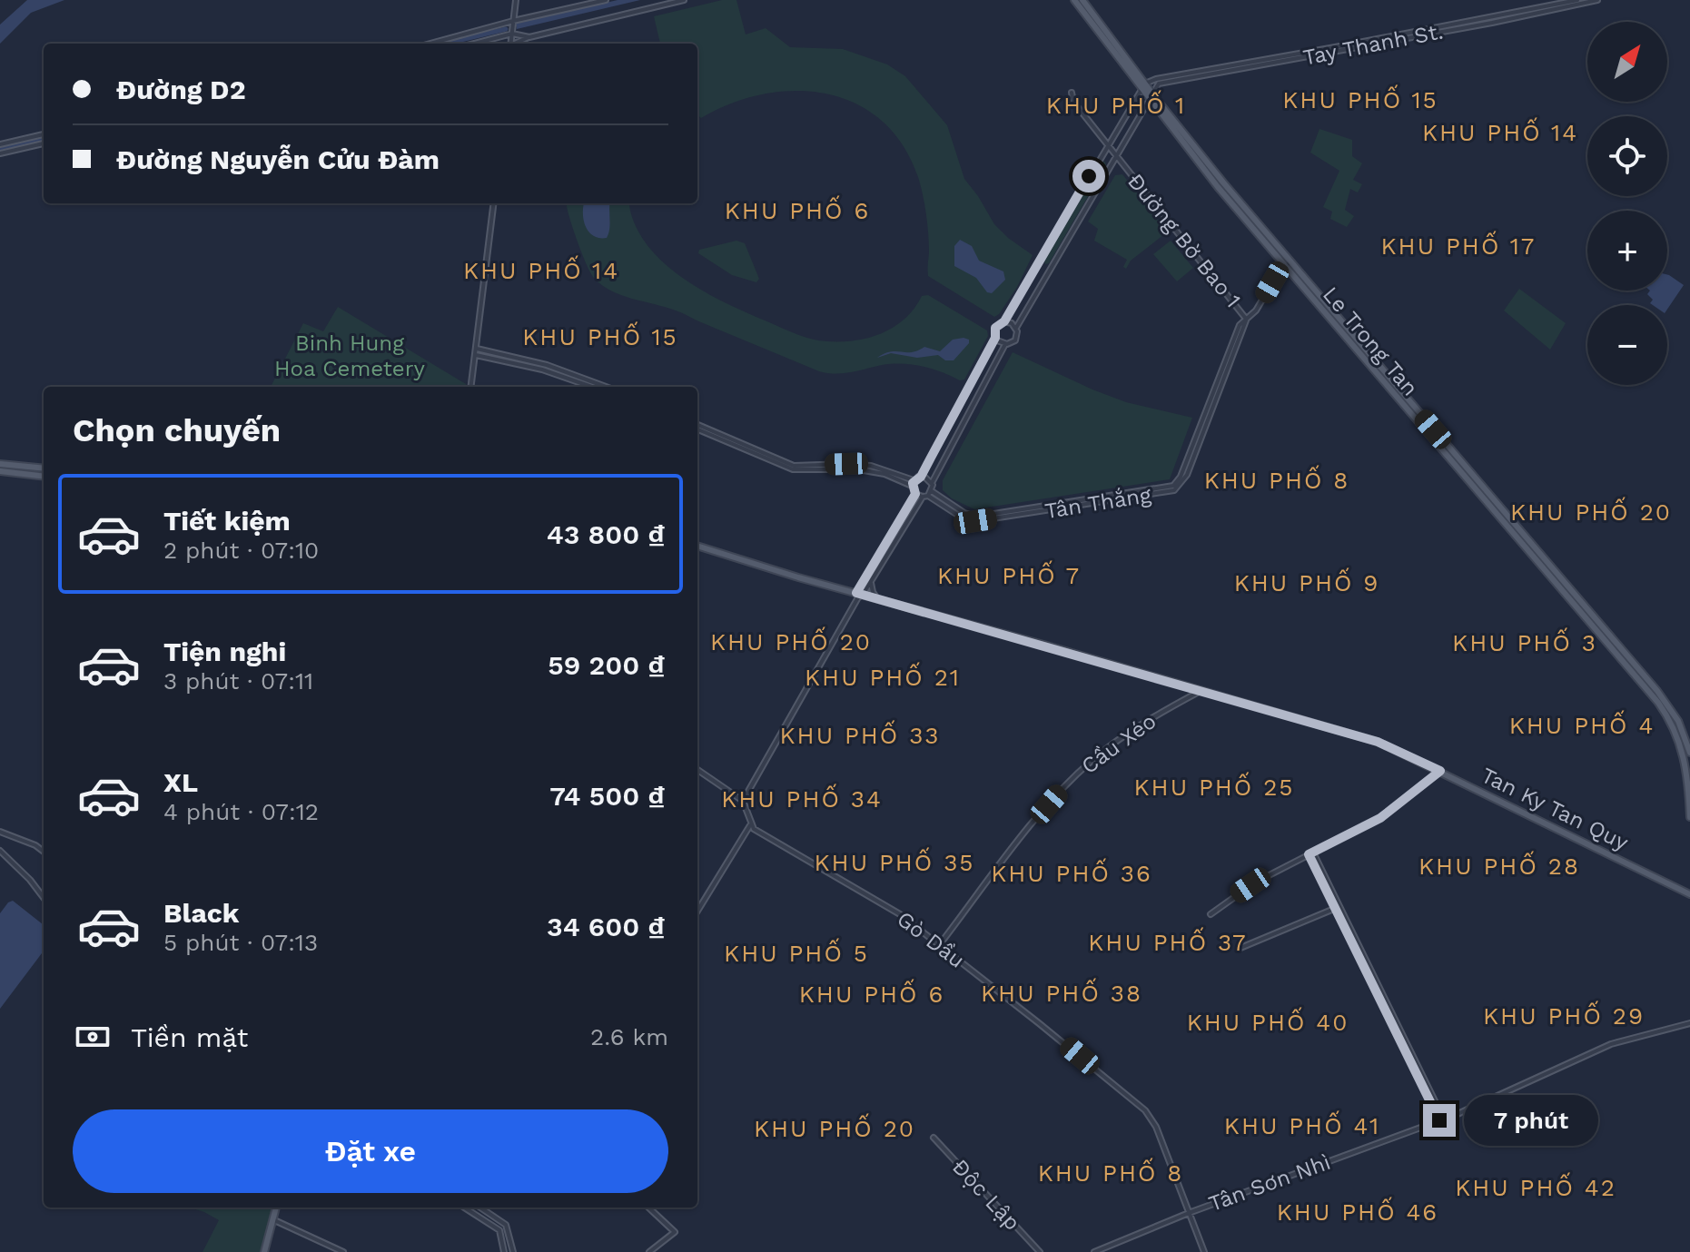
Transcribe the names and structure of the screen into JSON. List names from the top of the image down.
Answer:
{
  "streets": {
    "main road": ["Le Trong Tan", "Tan Ky Tan Quy"],
    "street": [
      "Tay Thanh St.",
      "Đường Bờ Bao 1",
      "Tân Thắng",
      "Cầu Xéo",
      "Gò Dầu",
      "Tân Sơn Nhì",
      "Độc Lập"
    ]
  },
  "crossings": [
    ["Tay Thanh St.", "Le Trong Tan"],
    ["Đường Bờ Bao 1", "Tân Thắng"],
    ["Le Trong Tan", "Tân Thắng"],
    ["Cầu Xéo", "Tan Ky Tan Quy"],
    ["Cầu Xéo", "Gò Dầu"],
    ["Gò Dầu", "Tân Sơn Nhì"]
  ],
  "districts": [
    "KHU PHỐ 15",
    "KHU PHỐ 1",
    "KHU PHỐ 14",
    "KHU PHỐ 6",
    "KHU PHỐ 17",
    "KHU PHỐ 14",
    "KHU PHỐ 15",
    "KHU PHỐ 8",
    "KHU PHỐ 20",
    "KHU PHỐ 7",
    "KHU PHỐ 9",
    "KHU PHỐ 20",
    "KHU PHỐ 3",
    "KHU PHỐ 21",
    "KHU PHỐ 4",
    "KHU PHỐ 33",
    "KHU PHỐ 25",
    "KHU PHỐ 34",
    "KHU PHỐ 35",
    "KHU PHỐ 28",
    "KHU PHỐ 36",
    "KHU PHỐ 37",
    "KHU PHỐ 5",
    "KHU PHỐ 38",
    "KHU PHỐ 6",
    "KHU PHỐ 29",
    "KHU PHỐ 40",
    "KHU PHỐ 41",
    "KHU PHỐ 20",
    "KHU PHỐ 8",
    "KHU PHỐ 42",
    "KHU PHỐ 46"
  ],
  "parks": ["Binh Hung Hoa Cemetery"],
  "north": "top right",
  "page": {
    "map_buttons": ["+", "−"],
    "banner": ["Đường D2", "Đường Nguyễn Cửu Đàm"],
    "heading": "Chọn chuyến",
    "list": [
      {
        "name": "Tiết kiệm",
        "note": "2 phút · 07:10",
        "value": "43 800 ₫"
      },
      {
        "name": "Tiện nghi",
        "note": "3 phút · 07:11",
        "value": "59 200 ₫"
      },
      {
        "name": "XL",
        "note": "4 phút · 07:12",
        "value": "74 500 ₫"
      },
      {
        "name": "Black",
        "note": "5 phút · 07:13",
        "value": "34 600 ₫"
      }
    ],
    "pay": ["Tiền mặt", "2.6 km"],
    "bubble": "7 phút",
    "buttons": "Đặt xe"
  }
}
